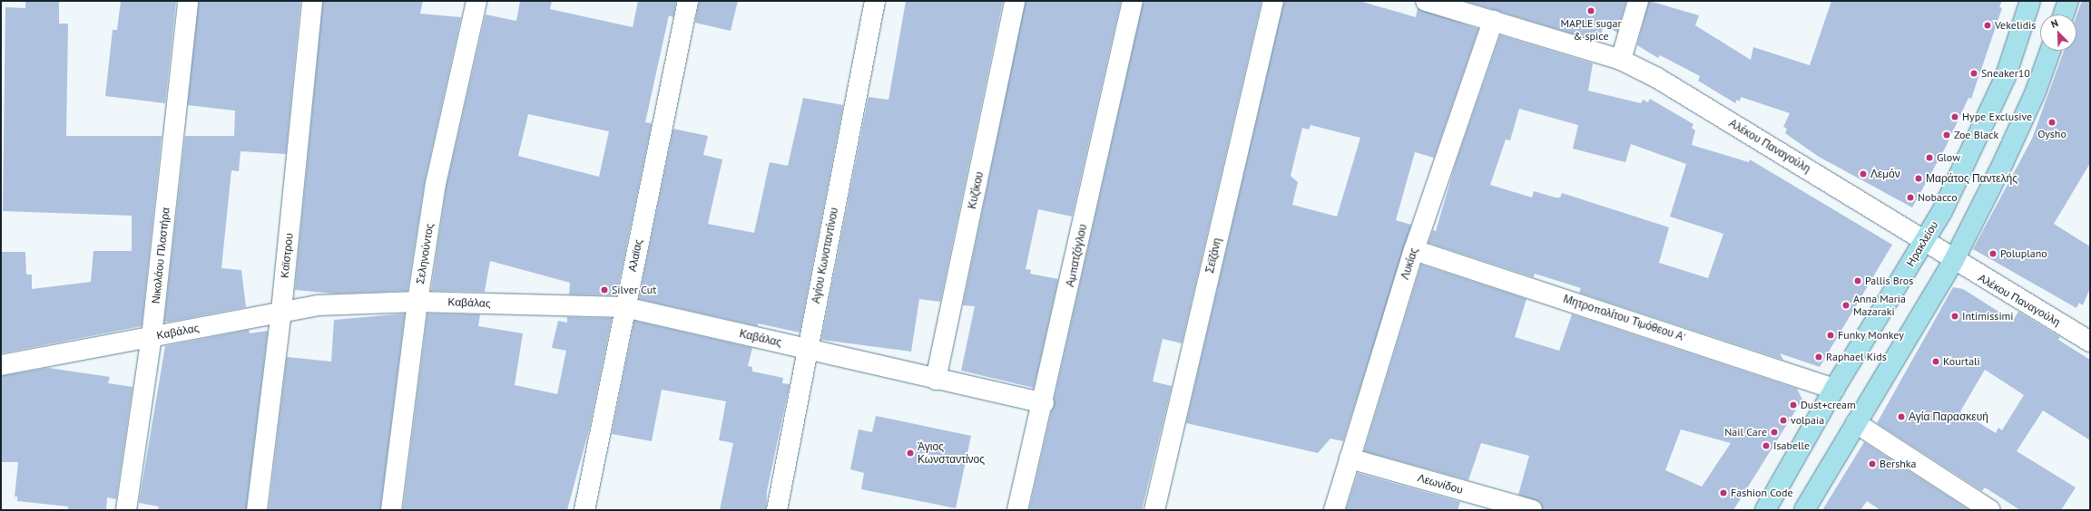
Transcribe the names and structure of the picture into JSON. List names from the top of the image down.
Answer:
{
  "streets": {
    "main road": ["Ηρακλείου"],
    "street": [
      "Αλέκου Παναγούλη",
      "Κυζίκου",
      "Σεληνούντος",
      "Νικολάου Πλαστήρα",
      "Καϊστρου",
      "Αλαϊας",
      "Αγίου Κωνσταντίνου",
      "Αμπατζόγλου",
      "Σεϊζάνη",
      "Λυκίας",
      "Καβάλας",
      "Μητροπολίτου Τιμόθεου Α'",
      "Λεωνίδου"
    ]
  },
  "crossings": [
    ["Αλέκου Παναγούλη", "Ηρακλείου"],
    ["Αλέκου Παναγούλη", "Λυκίας"],
    ["Κυζίκου", "Καβάλας"],
    ["Ηρακλείου", "Μητροπολίτου Τιμόθεου Α'"],
    ["Σεληνούντος", "Καβάλας"],
    ["Νικολάου Πλαστήρα", "Καβάλας"],
    ["Καϊστρου", "Καβάλας"],
    ["Αλαϊας", "Καβάλας"],
    ["Αγίου Κωνσταντίνου", "Καβάλας"],
    ["Αμπατζόγλου", "Καβάλας"],
    ["Λυκίας", "Μητροπολίτου Τιμόθεου Α'"],
    ["Λυκίας", "Λεωνίδου"]
  ],
  "places": [
    "MAPLE sugar & spice",
    "Vekelidis",
    "Sneaker10",
    "Hype Exclusive",
    "Oysho",
    "Zoe Black",
    "Glow",
    "Λεμόν",
    "Μαράτος Παντελής",
    "Nobacco",
    "Poluplano",
    "Pallis Bros",
    "Silver Cut",
    "Anna Maria Mazaraki",
    "Intimissimi",
    "Funky Monkey",
    "Raphael Kids",
    "Kourtali",
    "Dust+cream",
    "Αγία Παρασκευή",
    "volpaia",
    "Nail Care",
    "Isabelle",
    "Άγιος Κωνσταντίνος",
    "Bershka",
    "Fashion Code"
  ],
  "north": "top left"
}
